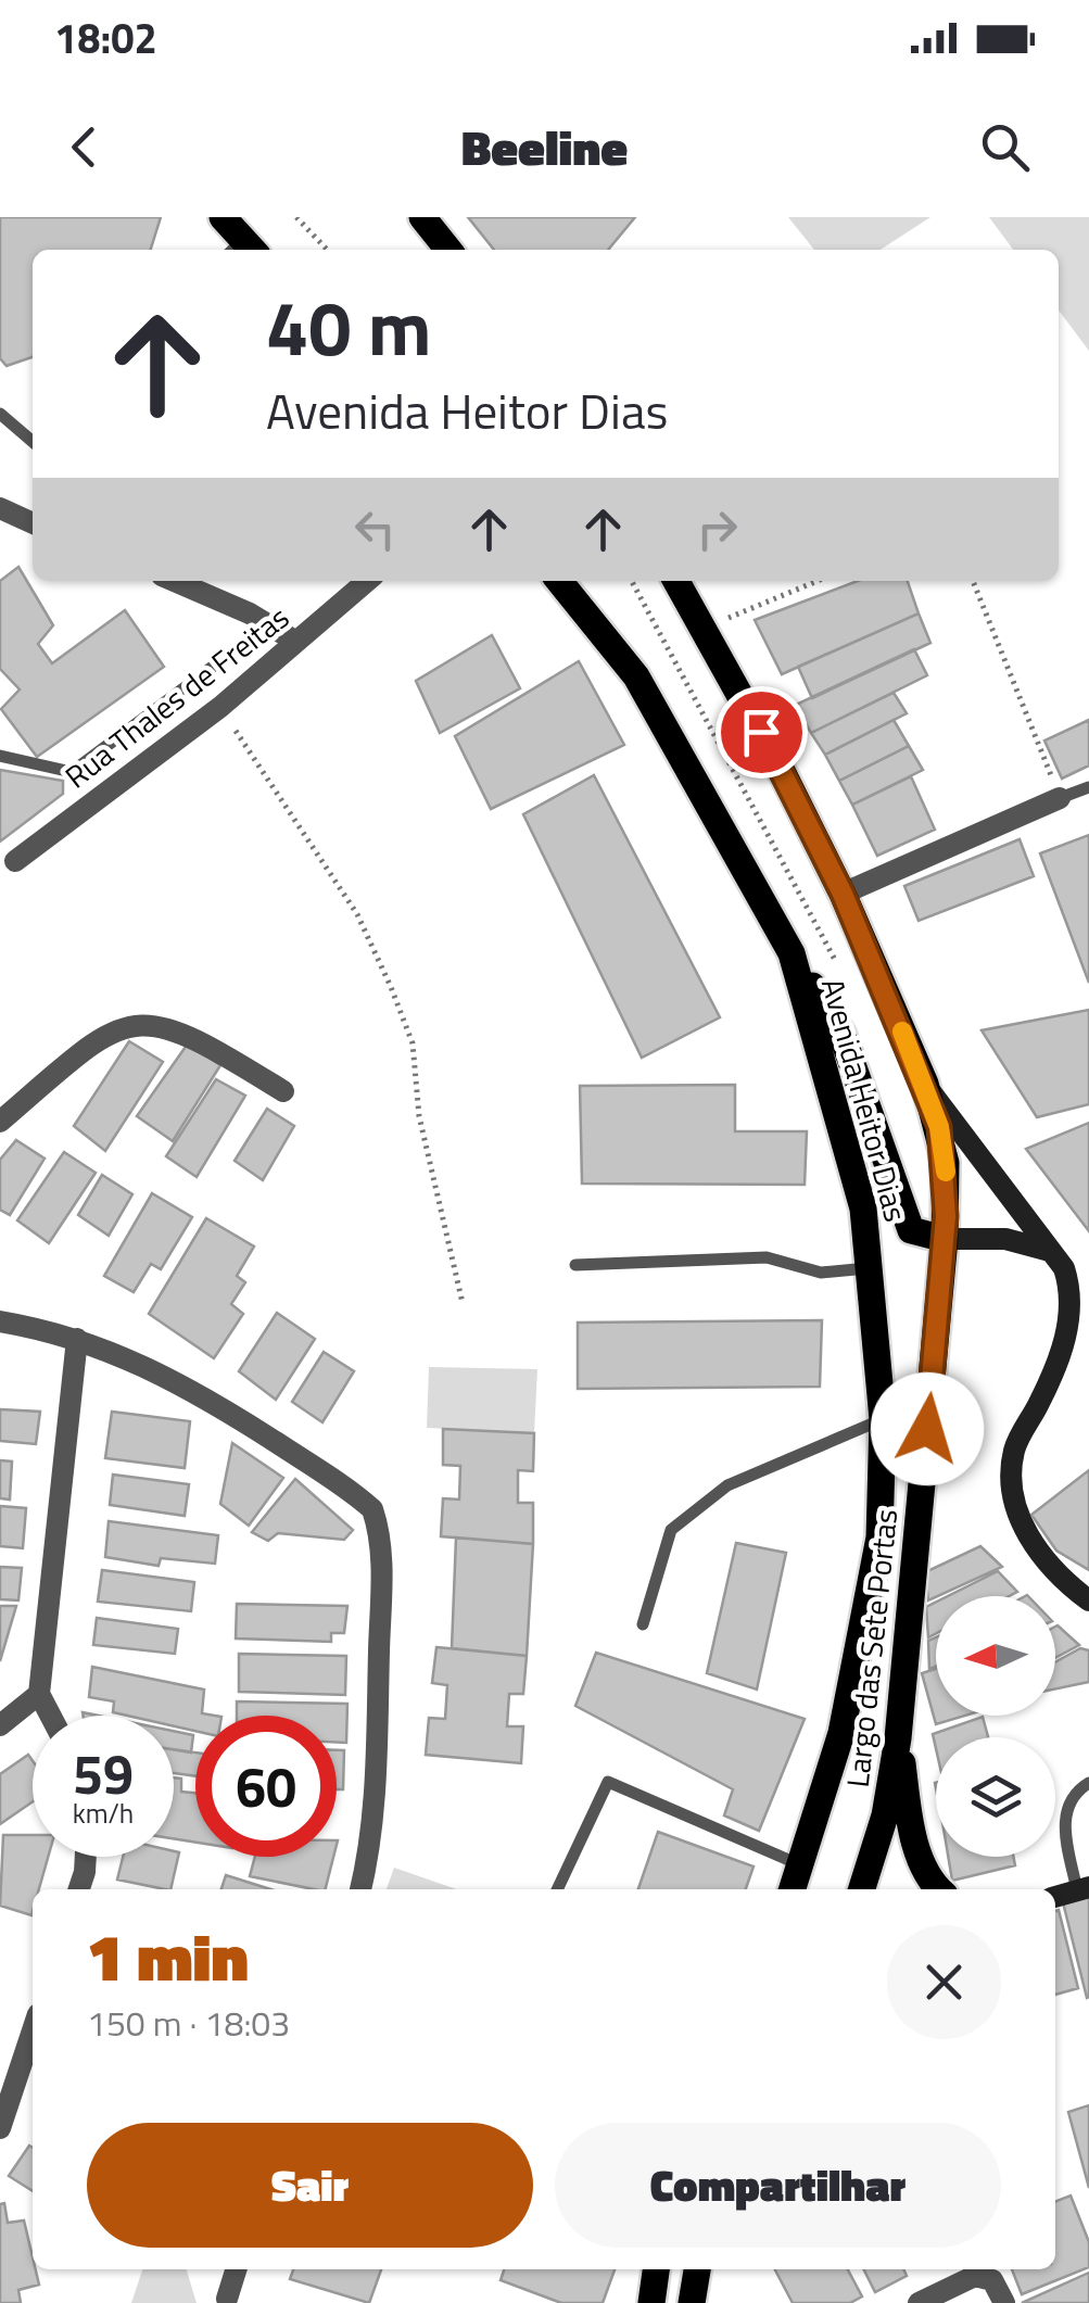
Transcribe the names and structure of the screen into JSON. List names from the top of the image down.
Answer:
{
  "streets": {
    "main road": ["Avenida Heitor Dias", "Largo das Sete Portas"],
    "street": ["Rua Thales de Freitas"]
  },
  "crossings": [
    ["Avenida Heitor Dias", "Largo das Sete Portas"]
  ],
  "north": "left",
  "page": {
    "status": "18:02",
    "header": "Beeline",
    "turn": ["40 m", "Avenida Heitor Dias"],
    "speed": "59 km/h",
    "limit": "60",
    "heading": ["1 min", "150 m · 18:03"],
    "buttons": ["Sair", "Compartilhar"]
  }
}
